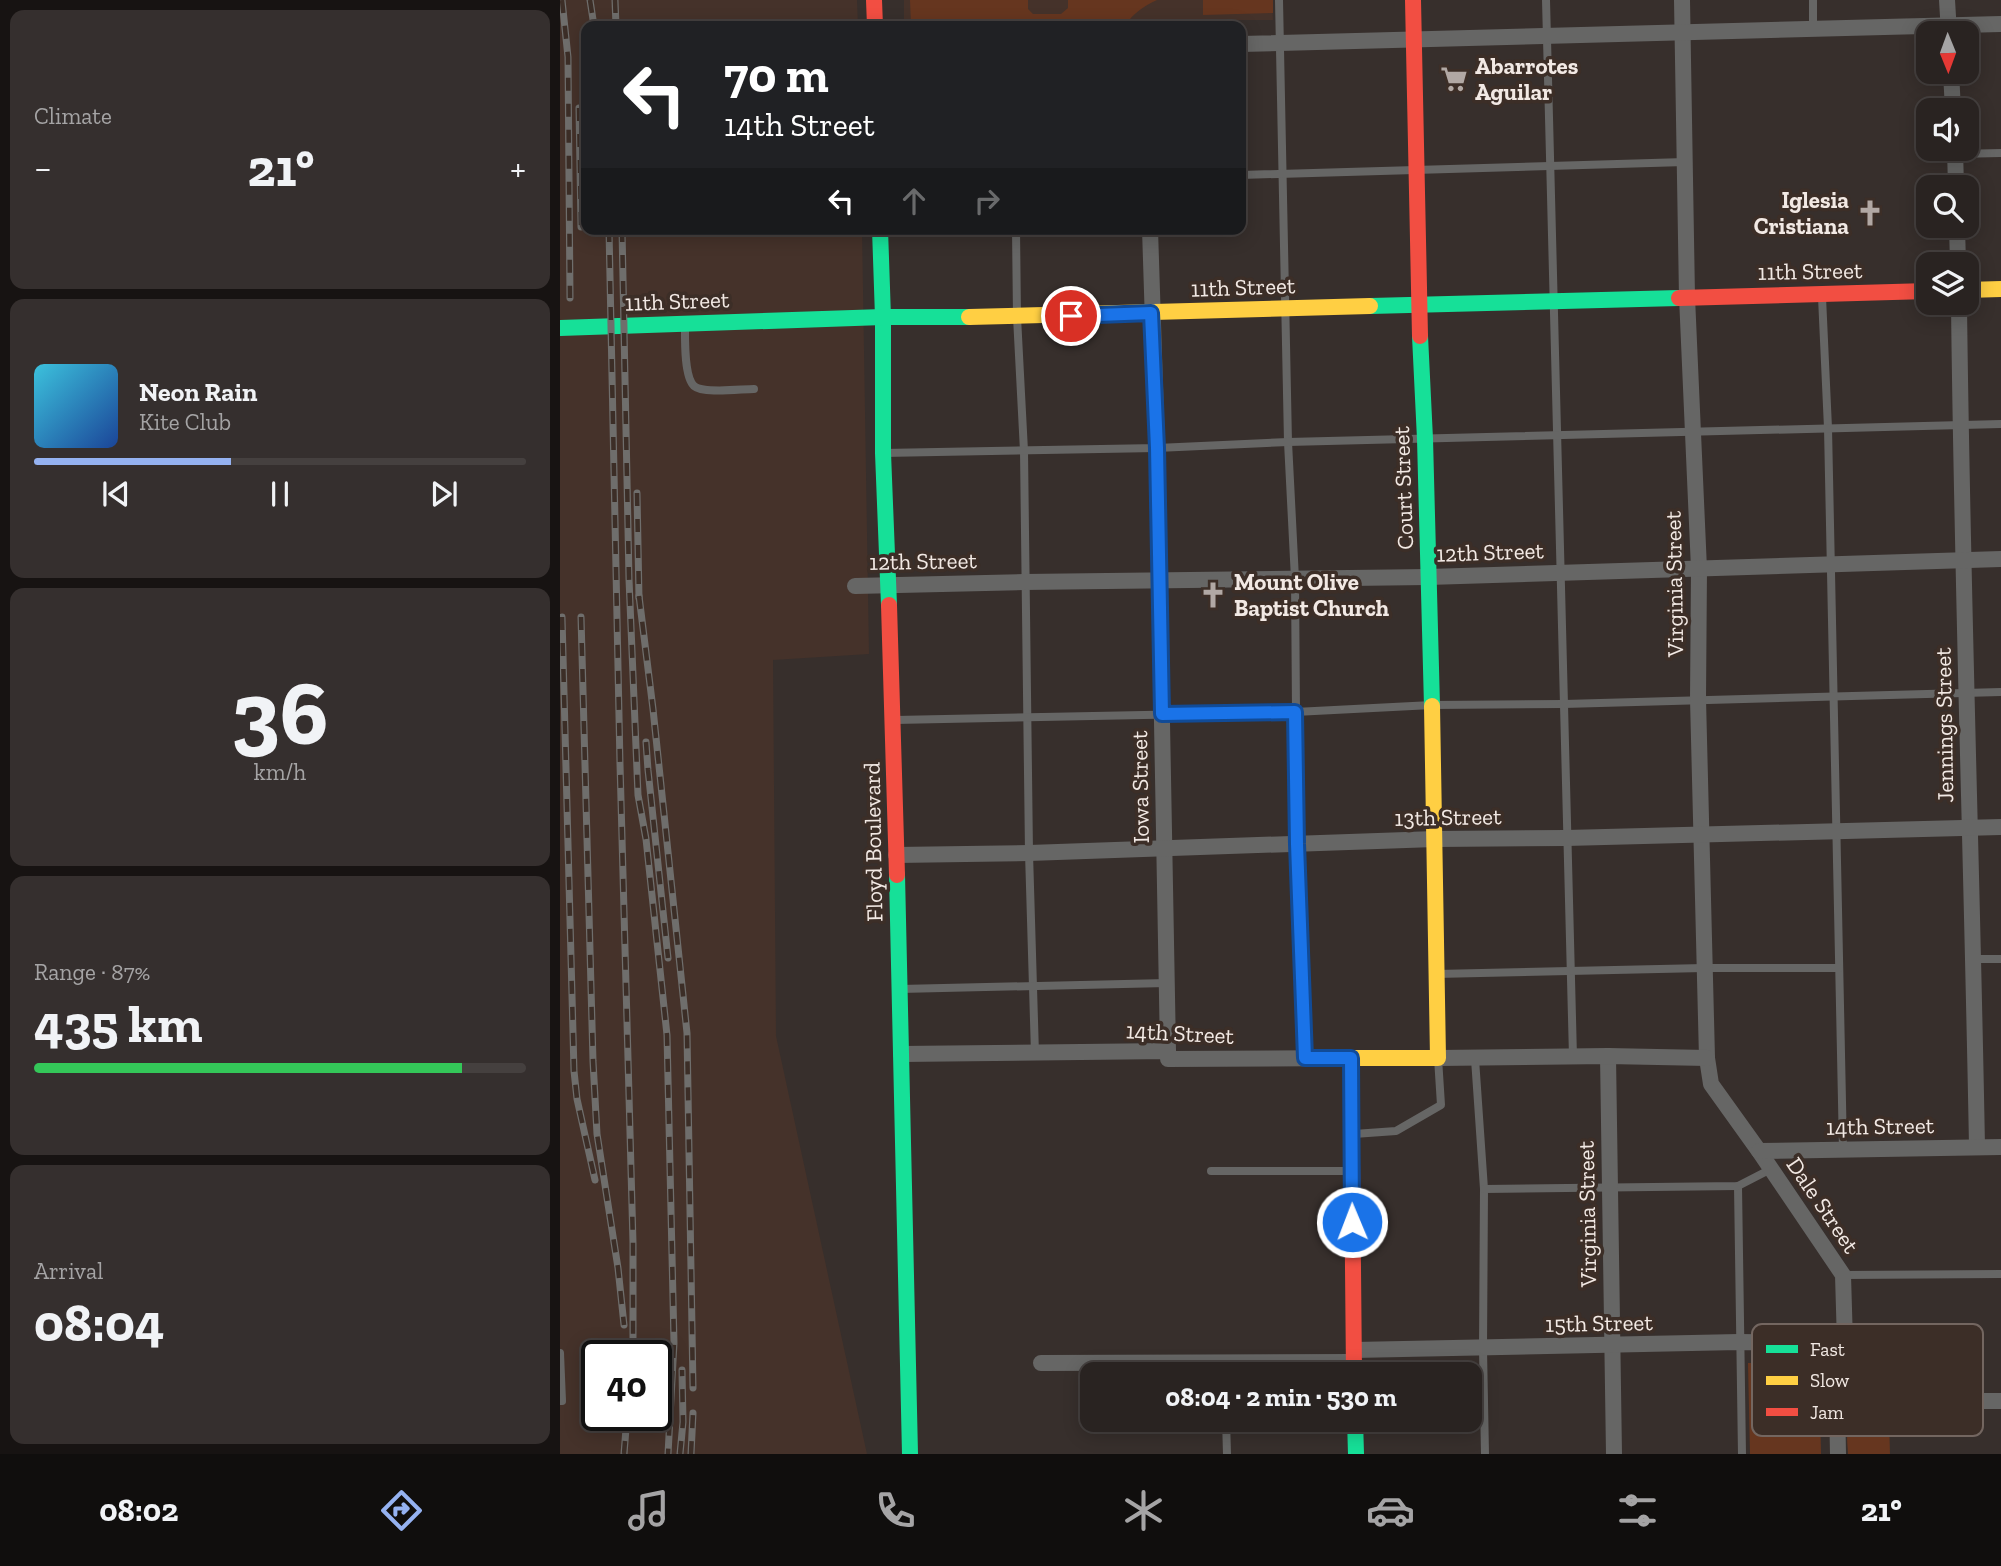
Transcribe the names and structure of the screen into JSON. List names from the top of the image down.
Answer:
{
  "streets": {
    "main road": [
      "11th Street",
      "Court Street",
      "Floyd Boulevard",
      "14th Street"
    ],
    "street": [
      "12th Street",
      "Virginia Street",
      "Jennings Street",
      "Iowa Street",
      "13th Street",
      "Dale Street",
      "15th Street"
    ]
  },
  "crossings": [
    ["11th Street", "Court Street"],
    ["11th Street", "Virginia Street"],
    ["11th Street", "Iowa Street"],
    ["11th Street", "Floyd Boulevard"],
    ["Court Street", "12th Street"],
    ["Court Street", "13th Street"],
    ["Court Street", "14th Street"],
    ["12th Street", "Virginia Street"],
    ["12th Street", "Jennings Street"],
    ["12th Street", "Iowa Street"],
    ["12th Street", "Floyd Boulevard"],
    ["Virginia Street", "13th Street"],
    ["Virginia Street", "14th Street"],
    ["Virginia Street", "Dale Street"],
    ["Virginia Street", "15th Street"],
    ["Jennings Street", "13th Street"],
    ["Jennings Street", "14th Street"],
    ["Iowa Street", "13th Street"],
    ["Iowa Street", "14th Street"],
    ["13th Street", "Floyd Boulevard"],
    ["Floyd Boulevard", "14th Street"],
    ["14th Street", "Dale Street"]
  ],
  "places": {
    "supermarket": ["Abarrotes Aguilar"],
    "church": ["Iglesia Cristiana", "Mount Olive Baptist Church"]
  },
  "legend": ["Fast", "Slow", "Jam"],
  "north": "bottom",
  "page": {
    "tile": [
      "Climate",
      ["36", "km/h"],
      ["Range · 87%", "435 km"],
      ["Arrival", "08:04"]
    ],
    "turn": ["70 m", "14th Street"],
    "heat": ["−", "21°", "+"],
    "song": ["Neon Rain", "Kite Club"],
    "limit": "40",
    "trip": "08:04 · 2 min · 530 m",
    "tabs": ["08:02", "21°"]
  }
}
